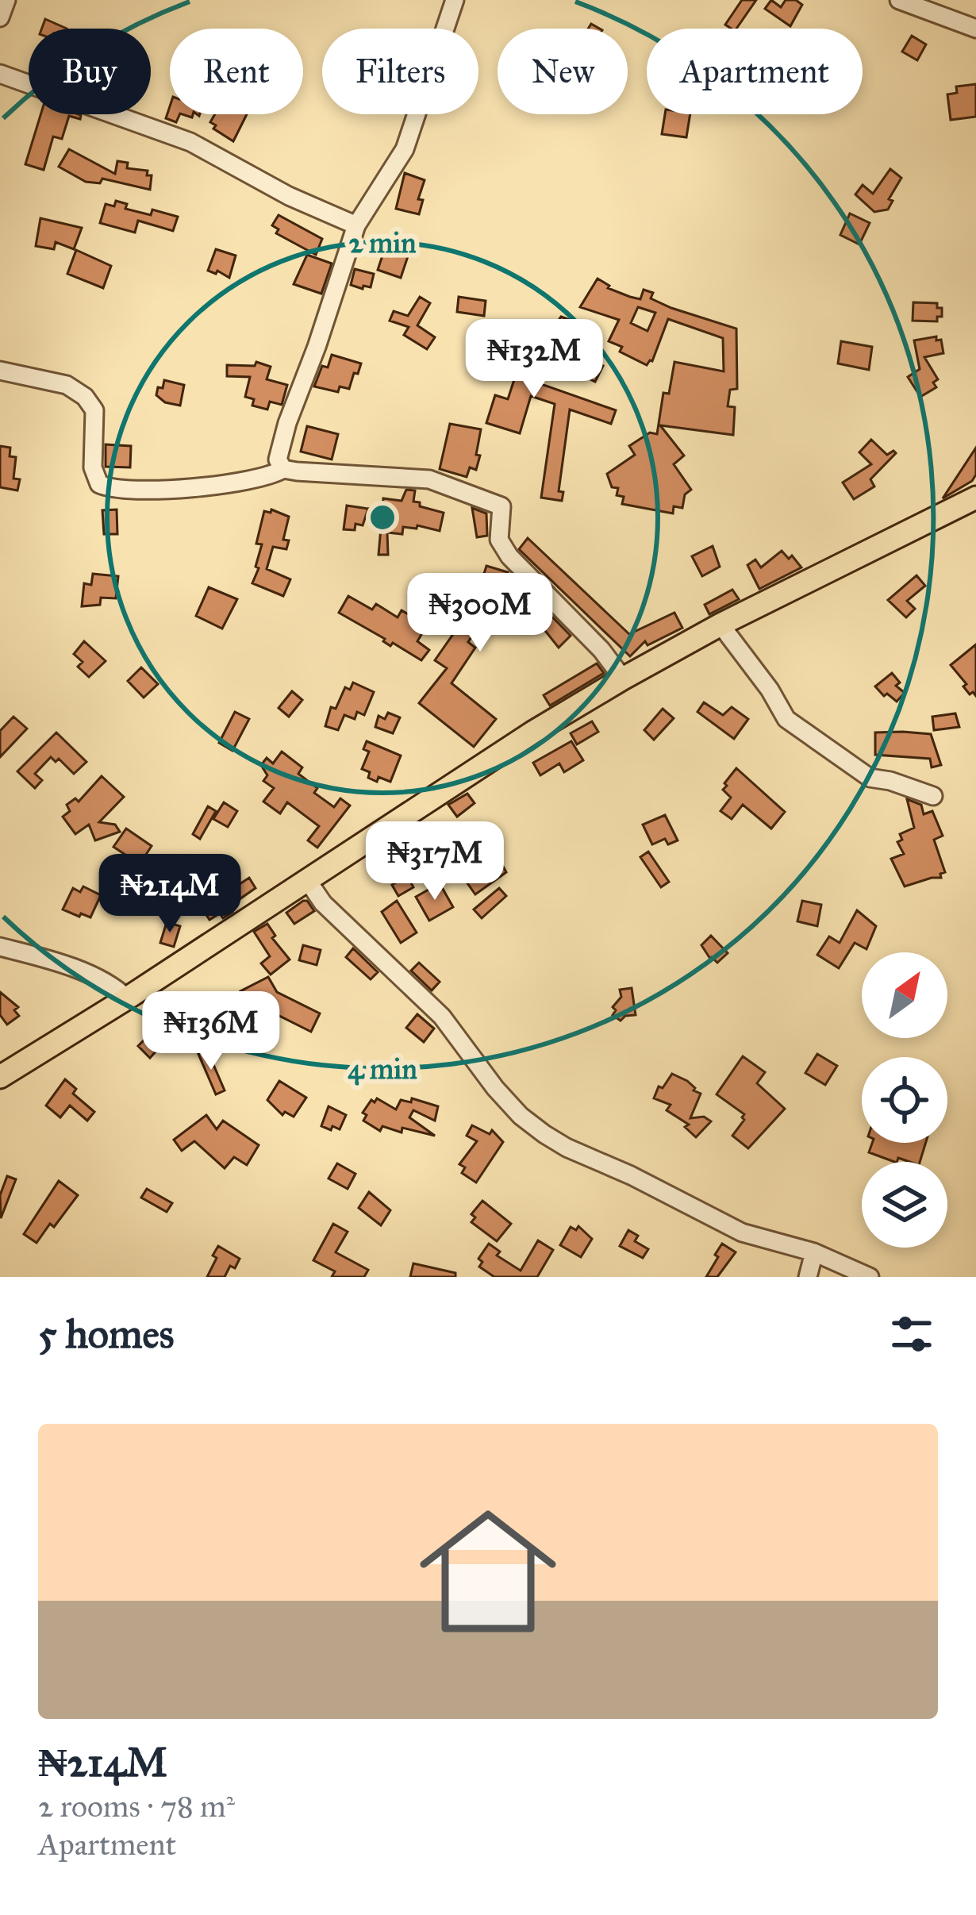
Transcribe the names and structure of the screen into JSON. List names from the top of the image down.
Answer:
{
  "north": "top right",
  "page": {
    "chip": [
      "Buy",
      "Rent",
      "Filters",
      "New",
      "Apartment"
    ],
    "price": [
      "₦132M",
      "₦300M",
      "₦317M",
      "₦214M",
      "₦136M"
    ],
    "heading": "5 homes",
    "list": [
      {
        "name": "₦214M",
        "note": "2 rooms · 78 m² · Apartment"
      }
    ]
  },
  "rings": ["2 min", "4 min"]
}
